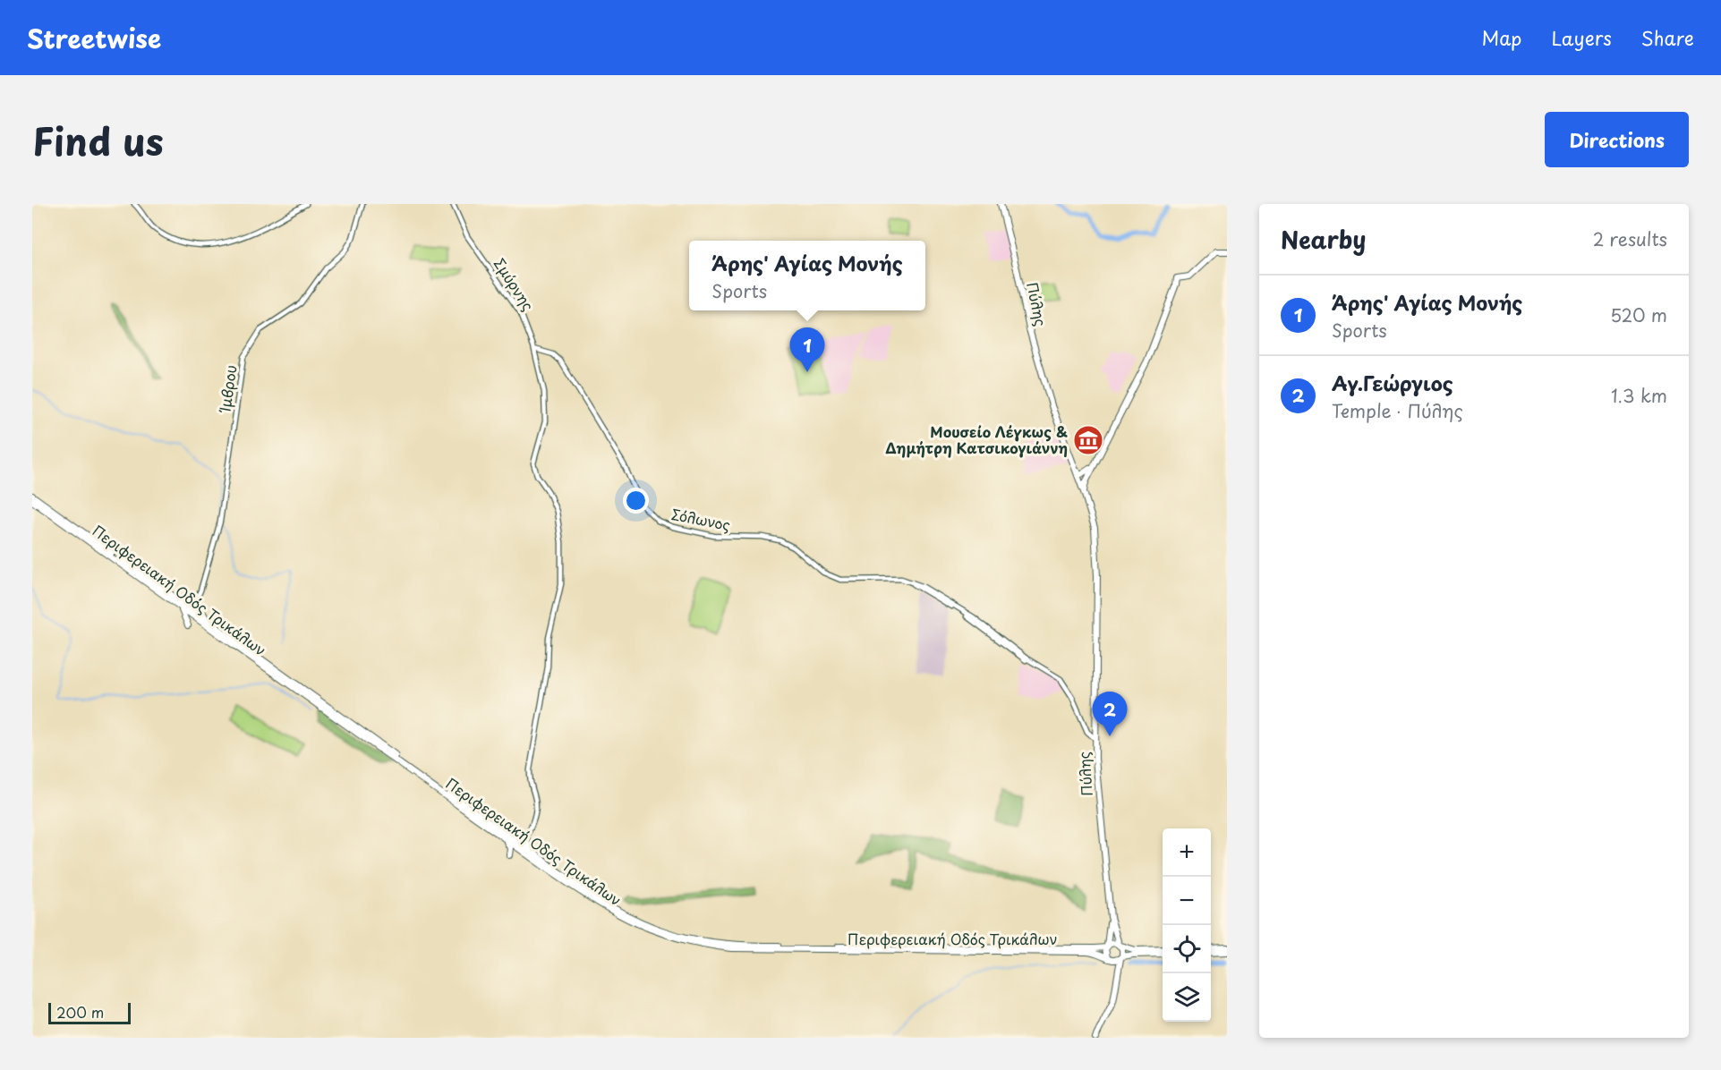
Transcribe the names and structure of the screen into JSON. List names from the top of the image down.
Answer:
{
  "streets": {
    "main road": ["Πύλης", "Περιφερειακή Οδός Τρικάλων"],
    "street": ["Σμύρνης", "Ίμβρου", "Σόλωνος"]
  },
  "crossings": [
    ["Σμύρνης", "Σόλωνος"],
    ["Σμύρνης", "Περιφερειακή Οδός Τρικάλων"],
    ["Πύλης", "Σόλωνος"]
  ],
  "places": {
    "museum": ["Μουσείο Λέγκως & Δημήτρη Κατσικογιάννη"]
  },
  "scale_bar": "200 m",
  "page": {
    "header": "Streetwise",
    "nav": ["Map", "Layers", "Share"],
    "title": "Find us",
    "buttons": "Directions",
    "heading": ["Nearby", "2 results"],
    "popup": ["Άρης' Αγίας Μονής", "Sports"],
    "list": [
      {
        "mark": "1",
        "name": "Άρης' Αγίας Μονής",
        "note": "Sports",
        "value": "520 m"
      },
      {
        "mark": "2",
        "name": "Αγ.Γεώργιος",
        "note": "Temple · Πύλης",
        "value": "1.3 km"
      }
    ],
    "pins": ["1", "2"],
    "map_buttons": ["+", "−"],
    "scale": "200 m"
  }
}
